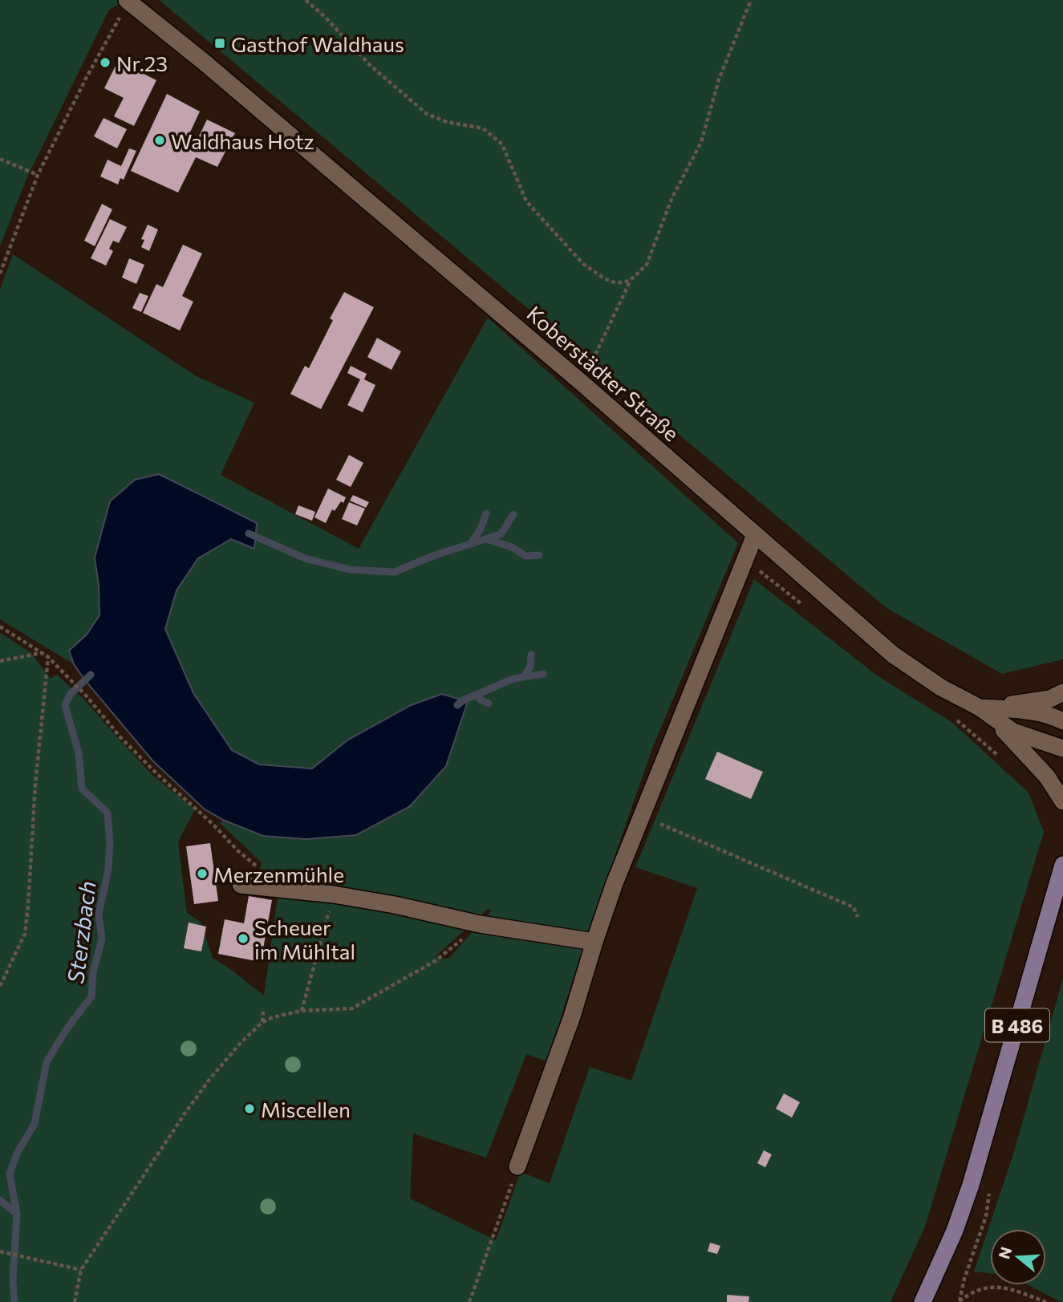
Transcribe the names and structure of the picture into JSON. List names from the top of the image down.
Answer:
{
  "streets": {
    "main road": ["B 486"],
    "street": ["Koberstädter Straße"]
  },
  "water": ["Sterzbach"],
  "places": {
    "transit": ["Gasthof Waldhaus"],
    "other": [
      "Nr.23",
      "Waldhaus Hotz",
      "Merzenmühle",
      "Scheuer im Mühltal",
      "Miscellen"
    ]
  },
  "north": "left"
}
